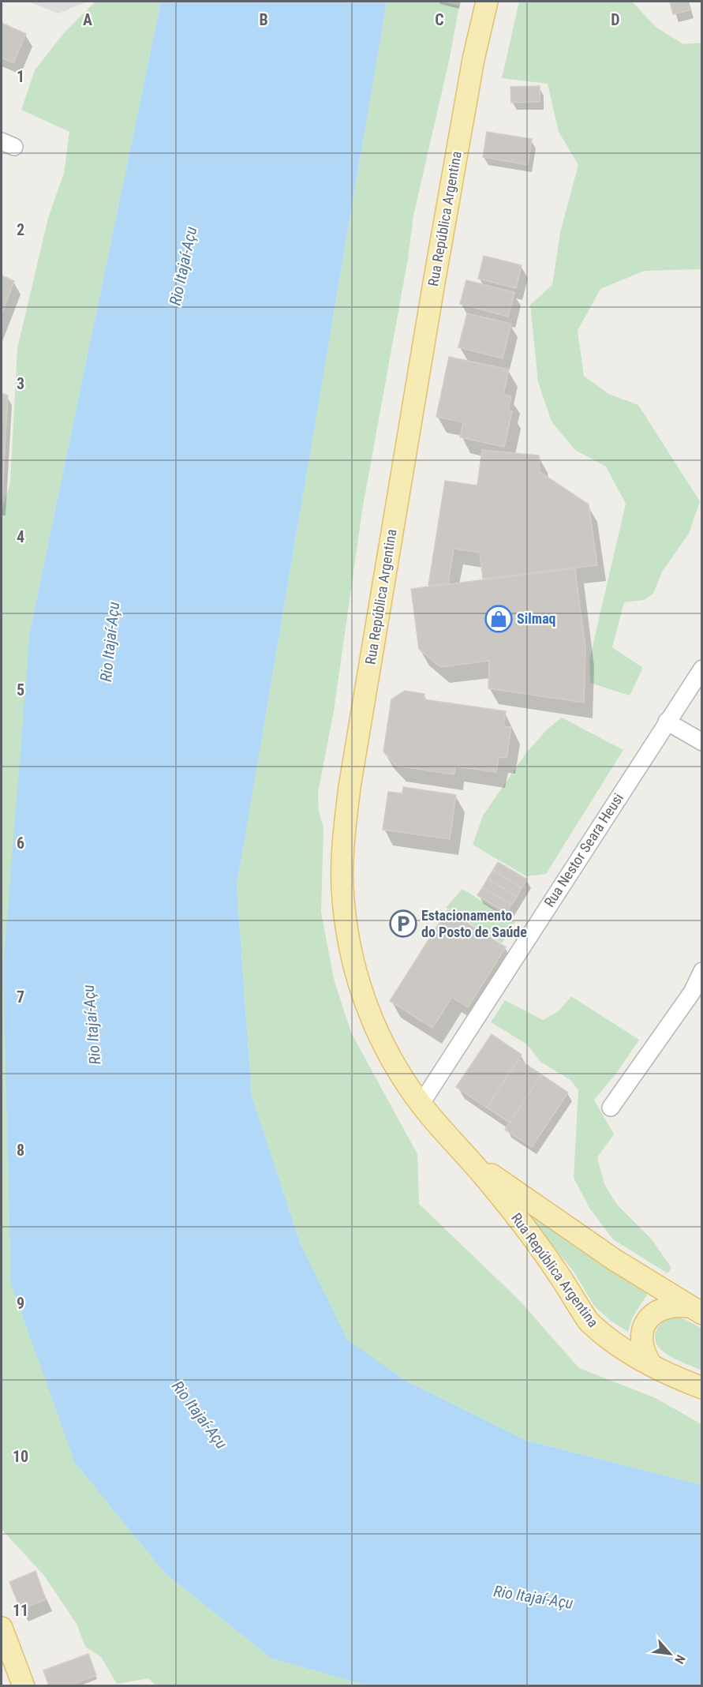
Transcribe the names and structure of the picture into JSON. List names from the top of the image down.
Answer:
{
  "streets": {
    "main road": ["Rua República Argentina"],
    "street": ["Rua Nestor Seara Heusi"]
  },
  "crossings": [
    ["Rua República Argentina", "Rua Nestor Seara Heusi"]
  ],
  "water": ["Rio Itajaí-Açu"],
  "places": {
    "shop": ["Silmaq"],
    "parking": ["Estacionamento do Posto de Saúde"]
  },
  "north": "bottom right",
  "grid": {
    "columns": [
      "A",
      "B",
      "C",
      "D"
    ],
    "rows": [
      "1",
      "2",
      "3",
      "4",
      "5",
      "6",
      "7",
      "8",
      "9",
      "10",
      "11"
    ]
  }
}
